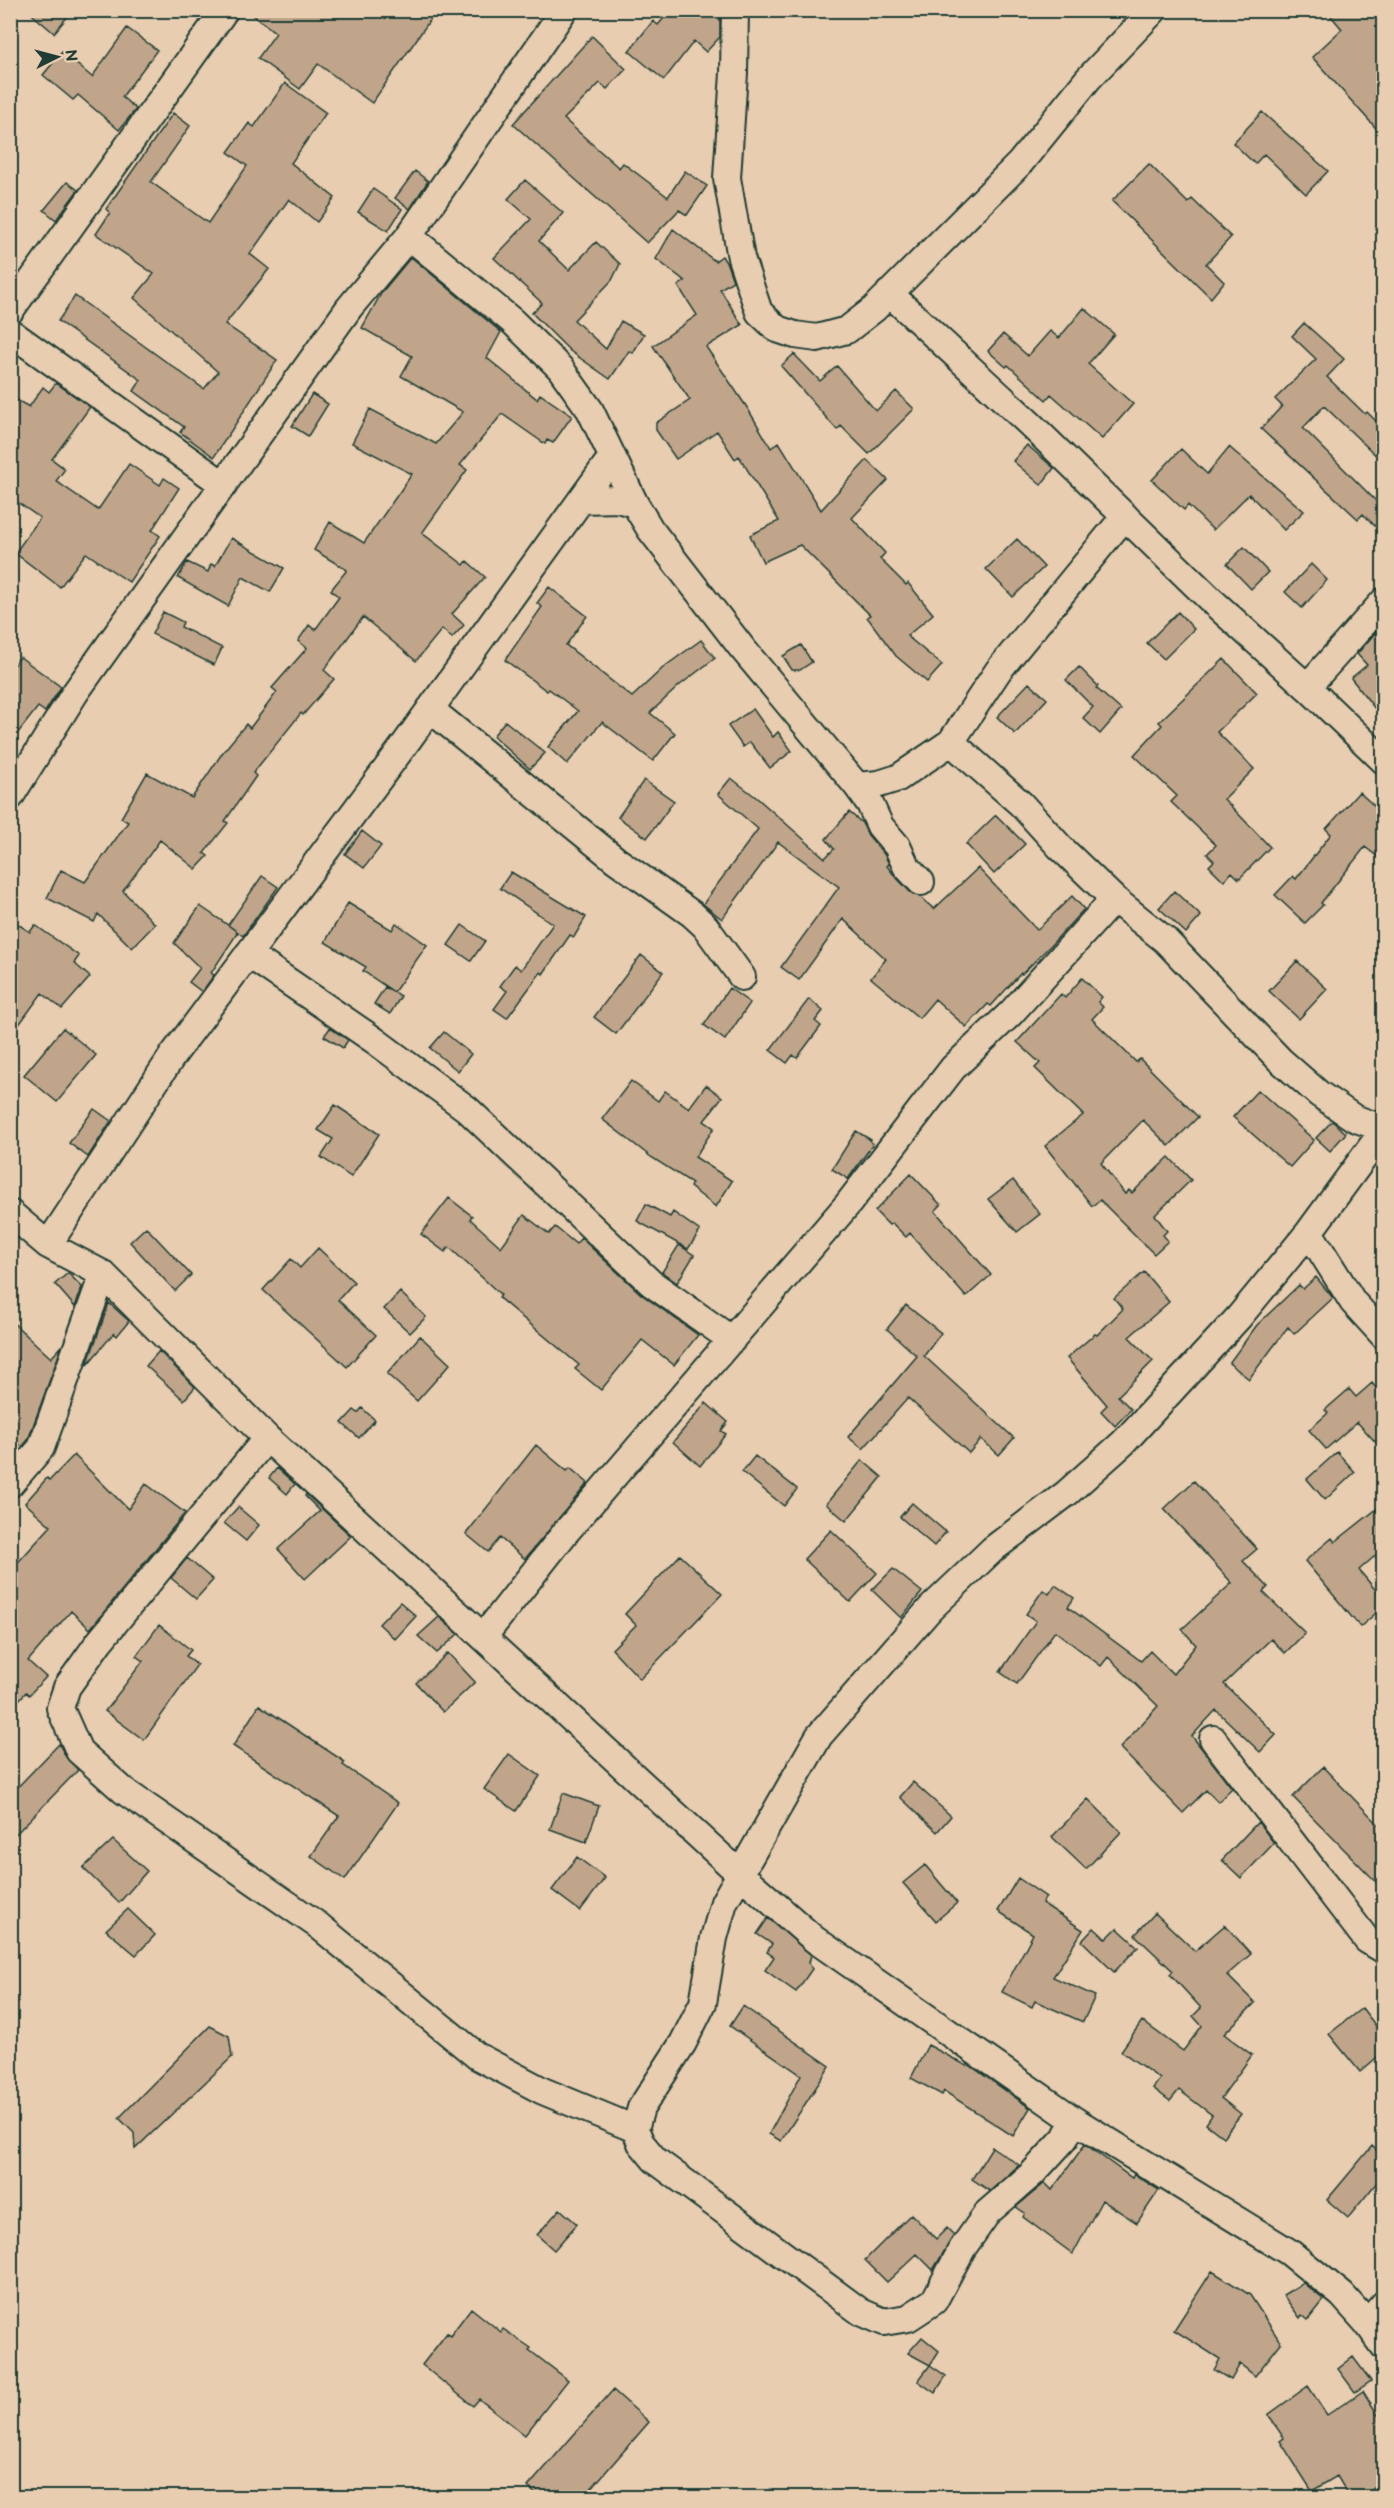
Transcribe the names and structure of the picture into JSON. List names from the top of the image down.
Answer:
{
  "north": "right"
}
